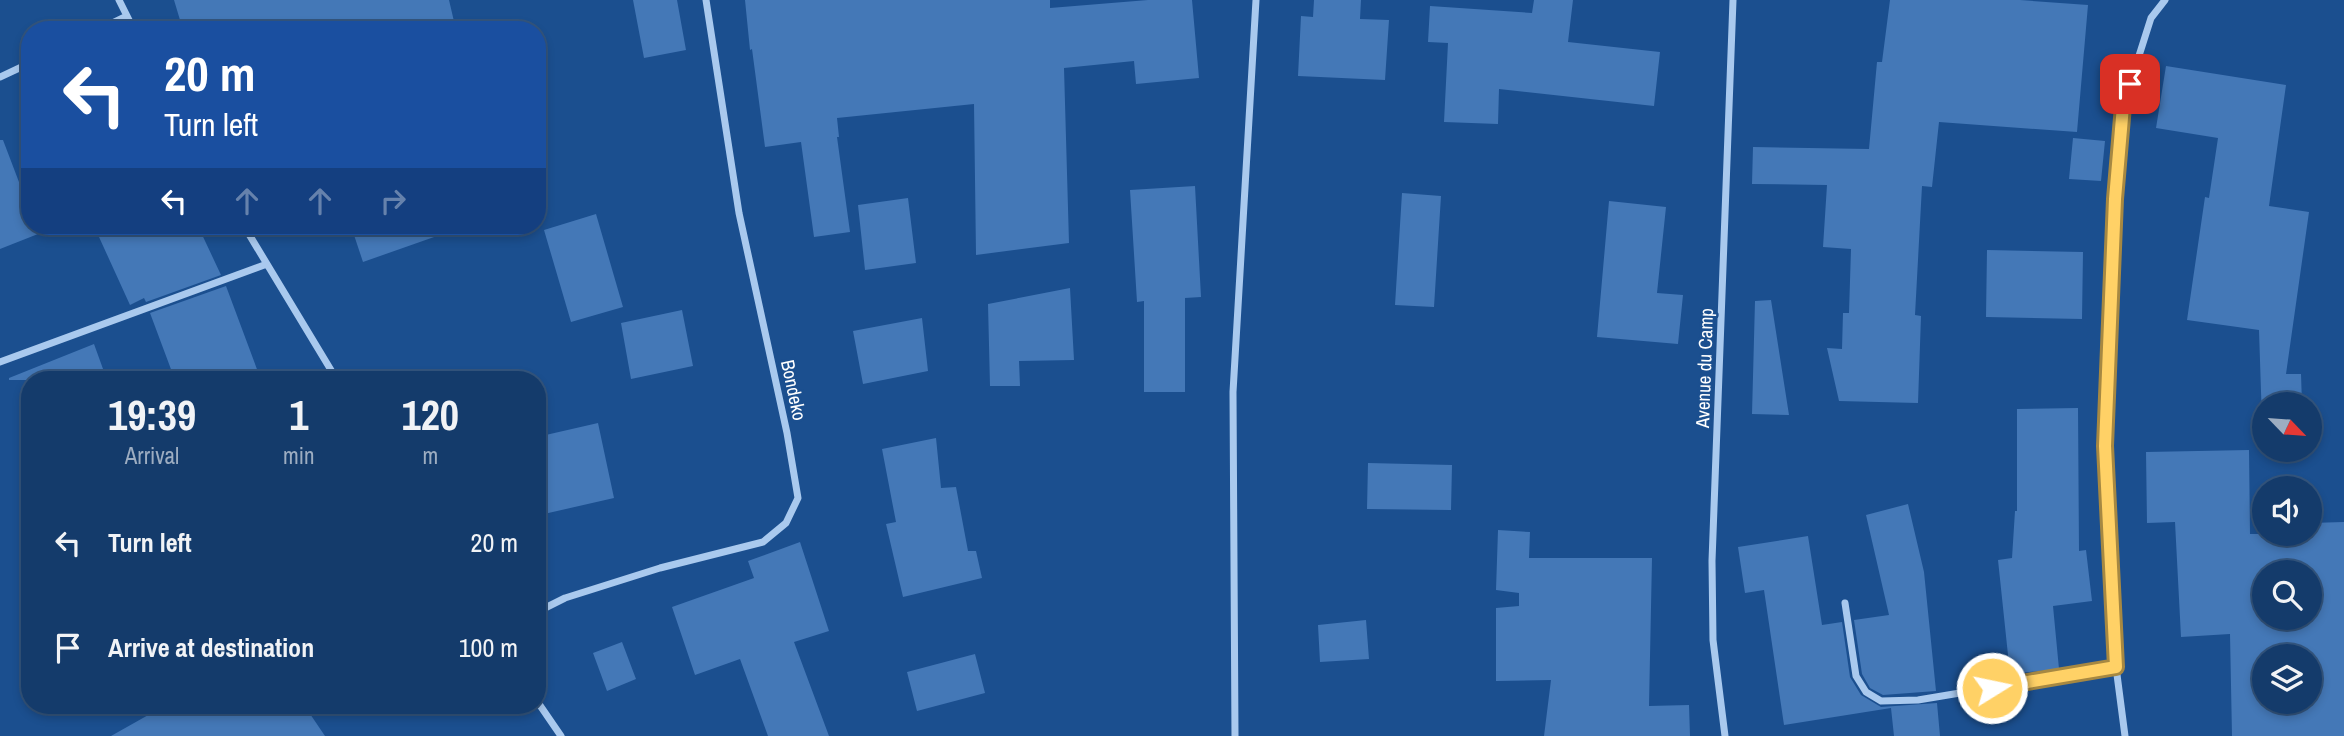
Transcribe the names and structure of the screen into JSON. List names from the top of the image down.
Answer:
{
  "streets": {
    "street": ["Avenue du Camp", "Bondeko"]
  },
  "north": "bottom right",
  "page": {
    "turn": ["20 m", "Turn left"],
    "eta": [
      "19:39",
      "Arrival",
      "1",
      "min",
      "120",
      "m"
    ],
    "list": [
      {
        "name": "Turn left",
        "value": "20 m"
      },
      {
        "name": "Arrive at destination",
        "value": "100 m"
      }
    ]
  }
}
